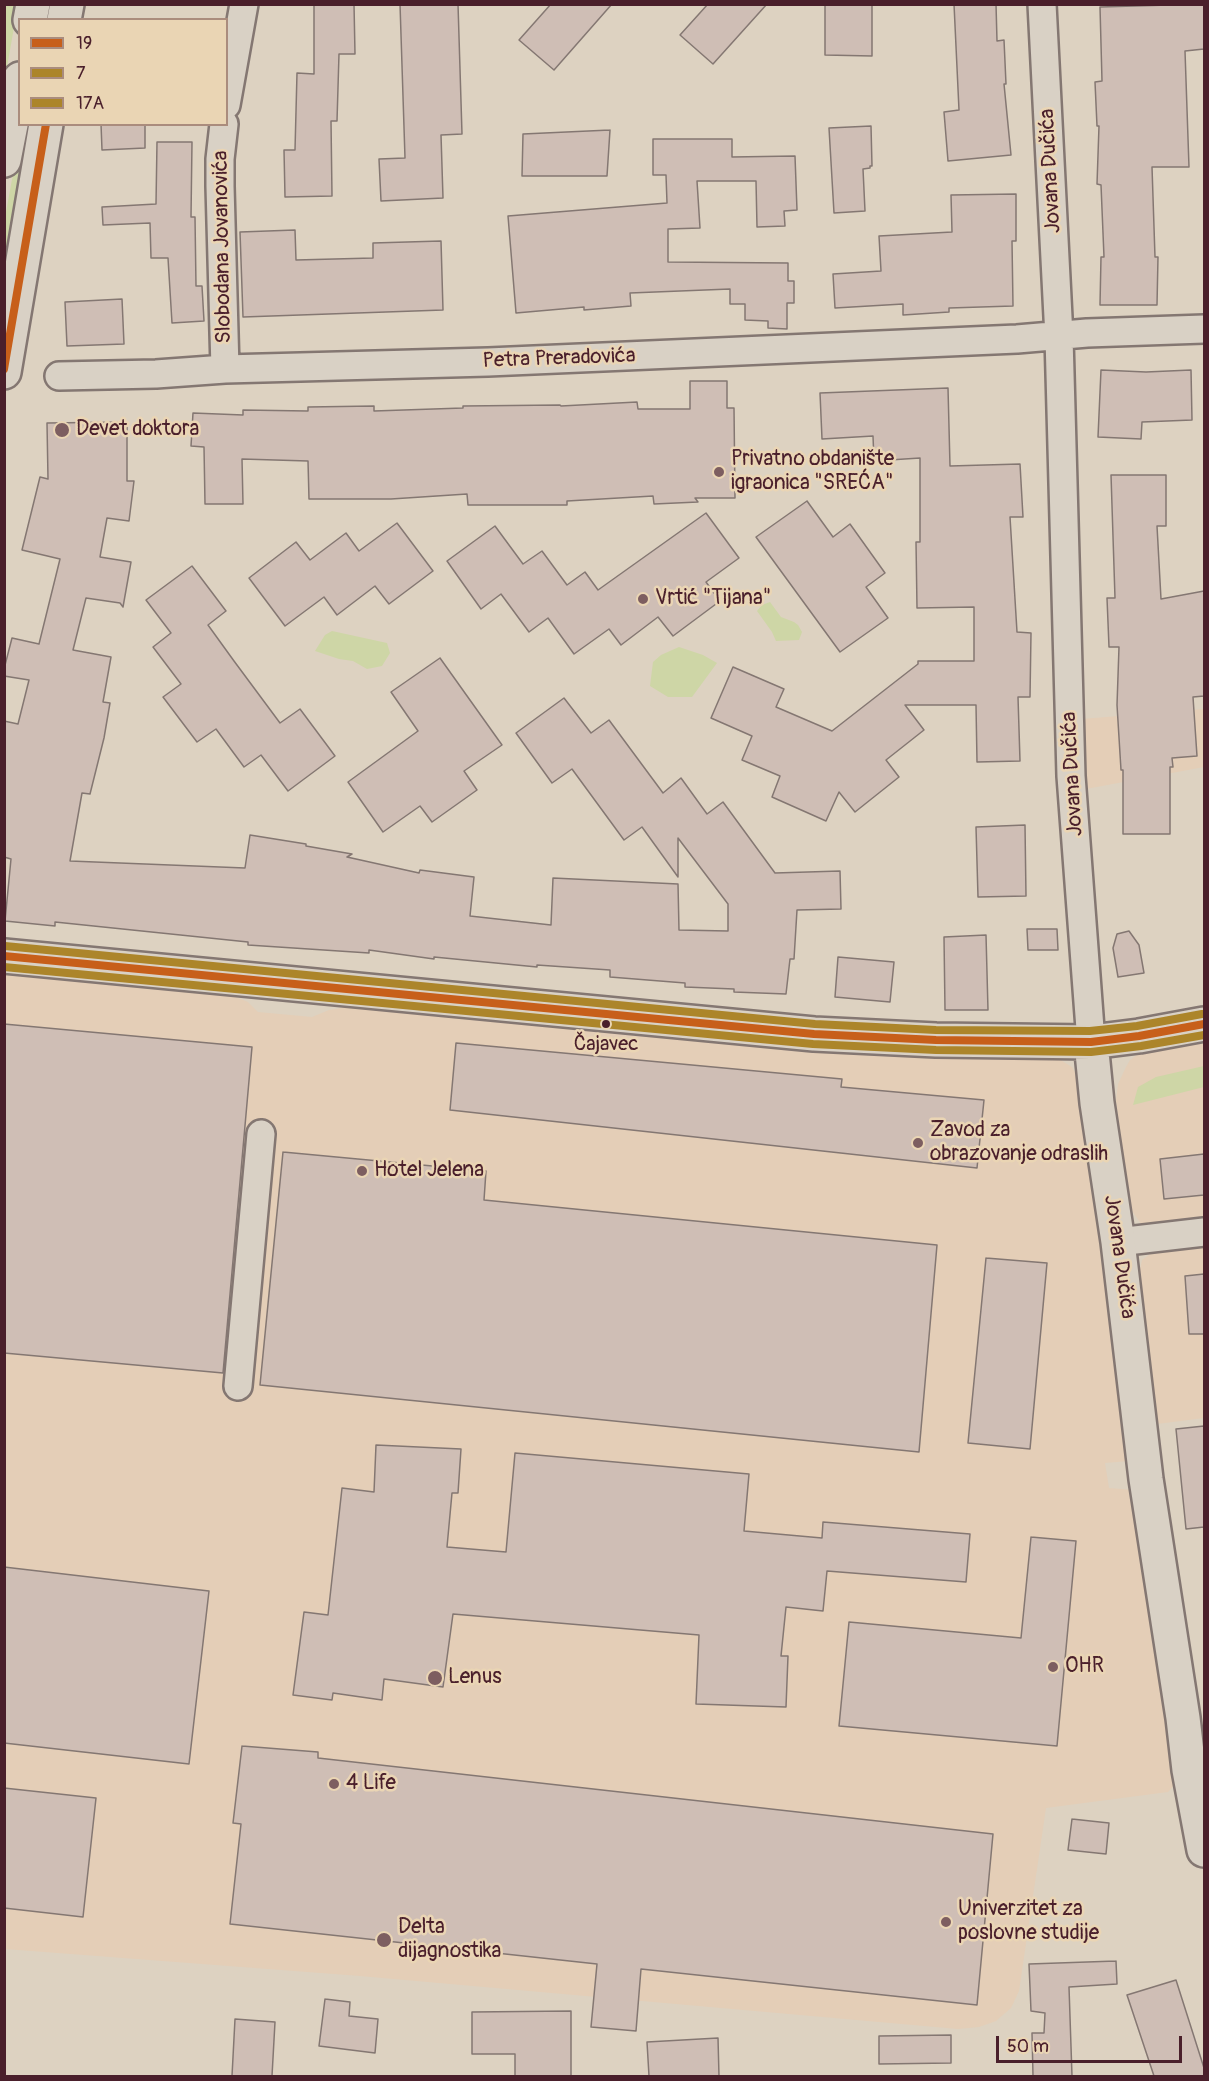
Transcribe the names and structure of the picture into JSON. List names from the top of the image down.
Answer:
{
  "streets": {
    "main road": ["Jovana Dučića"],
    "street": ["Slobodana Jovanovića", "Petra Preradovića"]
  },
  "crossings": [
    ["Jovana Dučića", "Petra Preradovića"],
    ["Slobodana Jovanovića", "Petra Preradovića"]
  ],
  "places": [
    "Devet doktora",
    "Privatno obdanište igraonica \"SREĆA\"",
    "Vrtić \"Tijana\"",
    "Čajavec",
    "Zavod za obrazovanje odraslih",
    "Hotel Jelena",
    "OHR",
    "Lenus",
    "4 Life",
    "Univerzitet za poslovne studije",
    "Delta dijagnostika"
  ],
  "lines": ["transit line 19", "transit line 17A", "transit line 7"],
  "legend": ["19", "7", "17A"],
  "scale_bar": "50 m"
}
